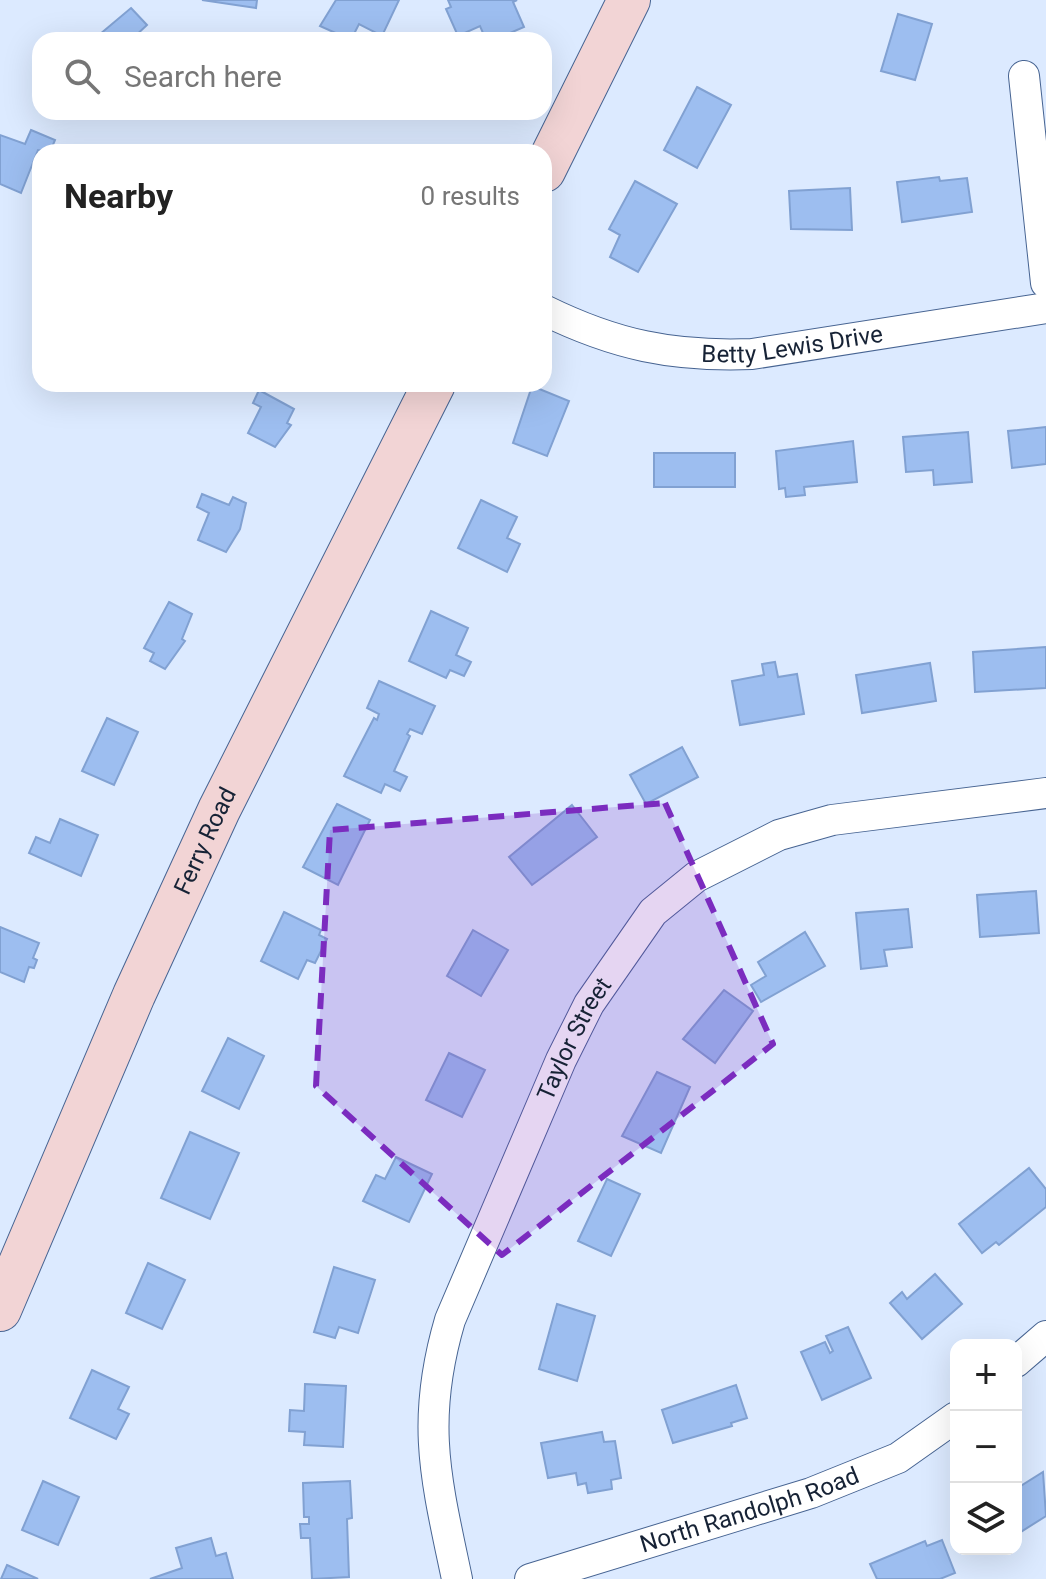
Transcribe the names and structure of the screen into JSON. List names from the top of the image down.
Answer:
{
  "streets": {
    "main road": ["Ferry Road"],
    "street": ["Betty Lewis Drive", "Taylor Street", "North Randolph Road"]
  },
  "page": {
    "search": "Search here",
    "heading": ["Nearby", "0 results"],
    "map_buttons": ["+", "−"]
  }
}
